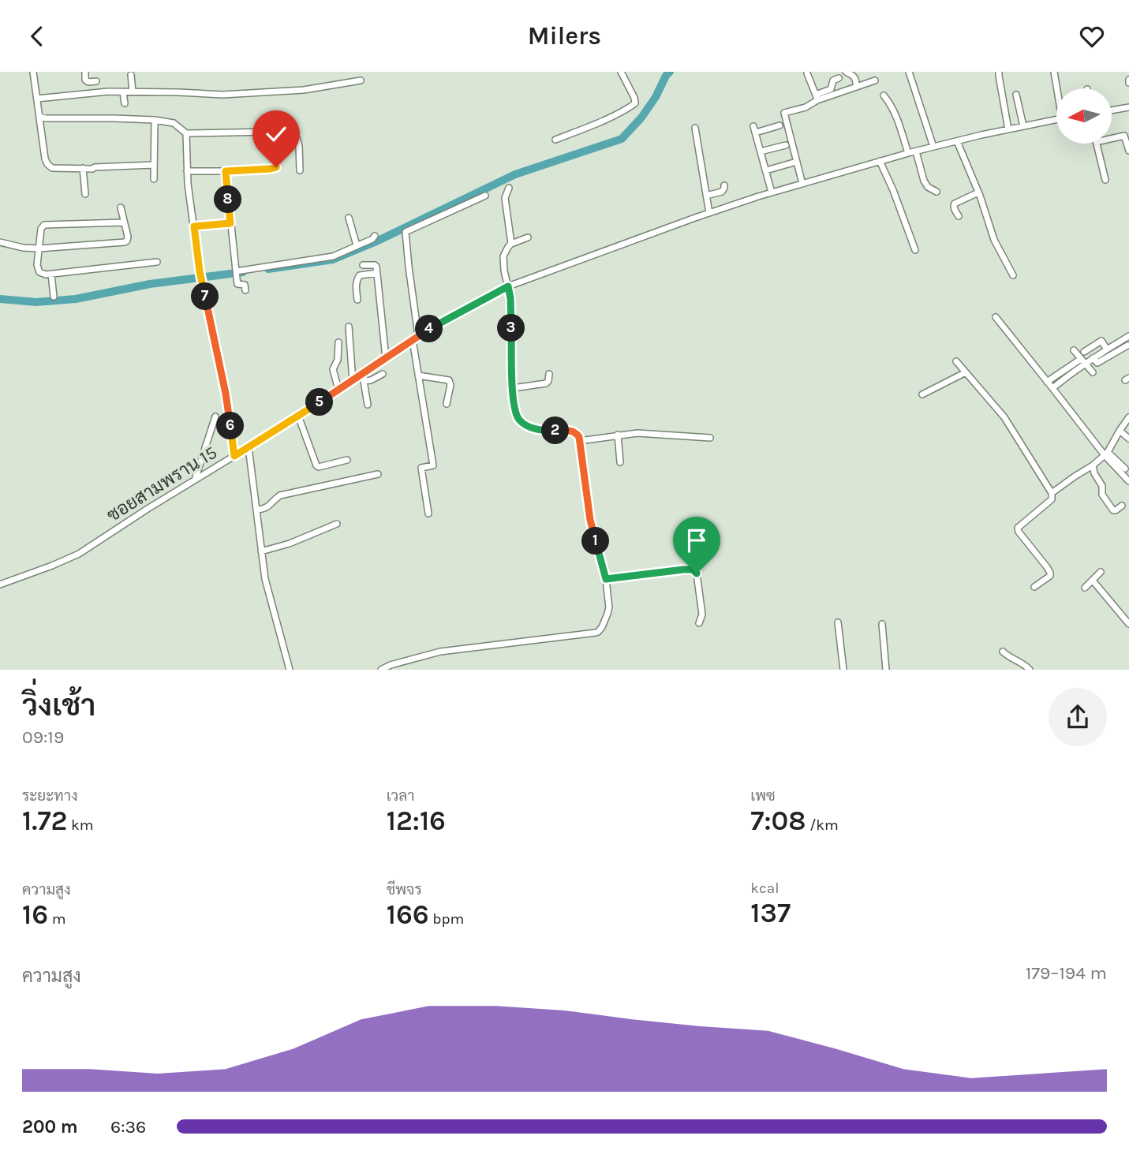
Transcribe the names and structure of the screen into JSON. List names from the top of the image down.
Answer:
{
  "streets": {
    "street": ["ซอยสามพราน 15"]
  },
  "north": "left",
  "page": {
    "header": "Milers",
    "pins": [
      "8",
      "7",
      "3",
      "4",
      "5",
      "6",
      "2",
      "1"
    ],
    "heading": ["วิ่งเช้า", "09:19"],
    "stats": [
      ["ระยะทาง", "1.72 km"],
      ["เวลา", "12:16"],
      ["เพซ", "7:08 /km"],
      ["ความสูง", "16 m"],
      ["ชีพจร", "166 bpm"],
      ["kcal", "137"]
    ],
    "chart": ["ความสูง", "179–194 m"],
    "list": [
      {
        "name": "200 m",
        "note": "6:36"
      }
    ]
  }
}
